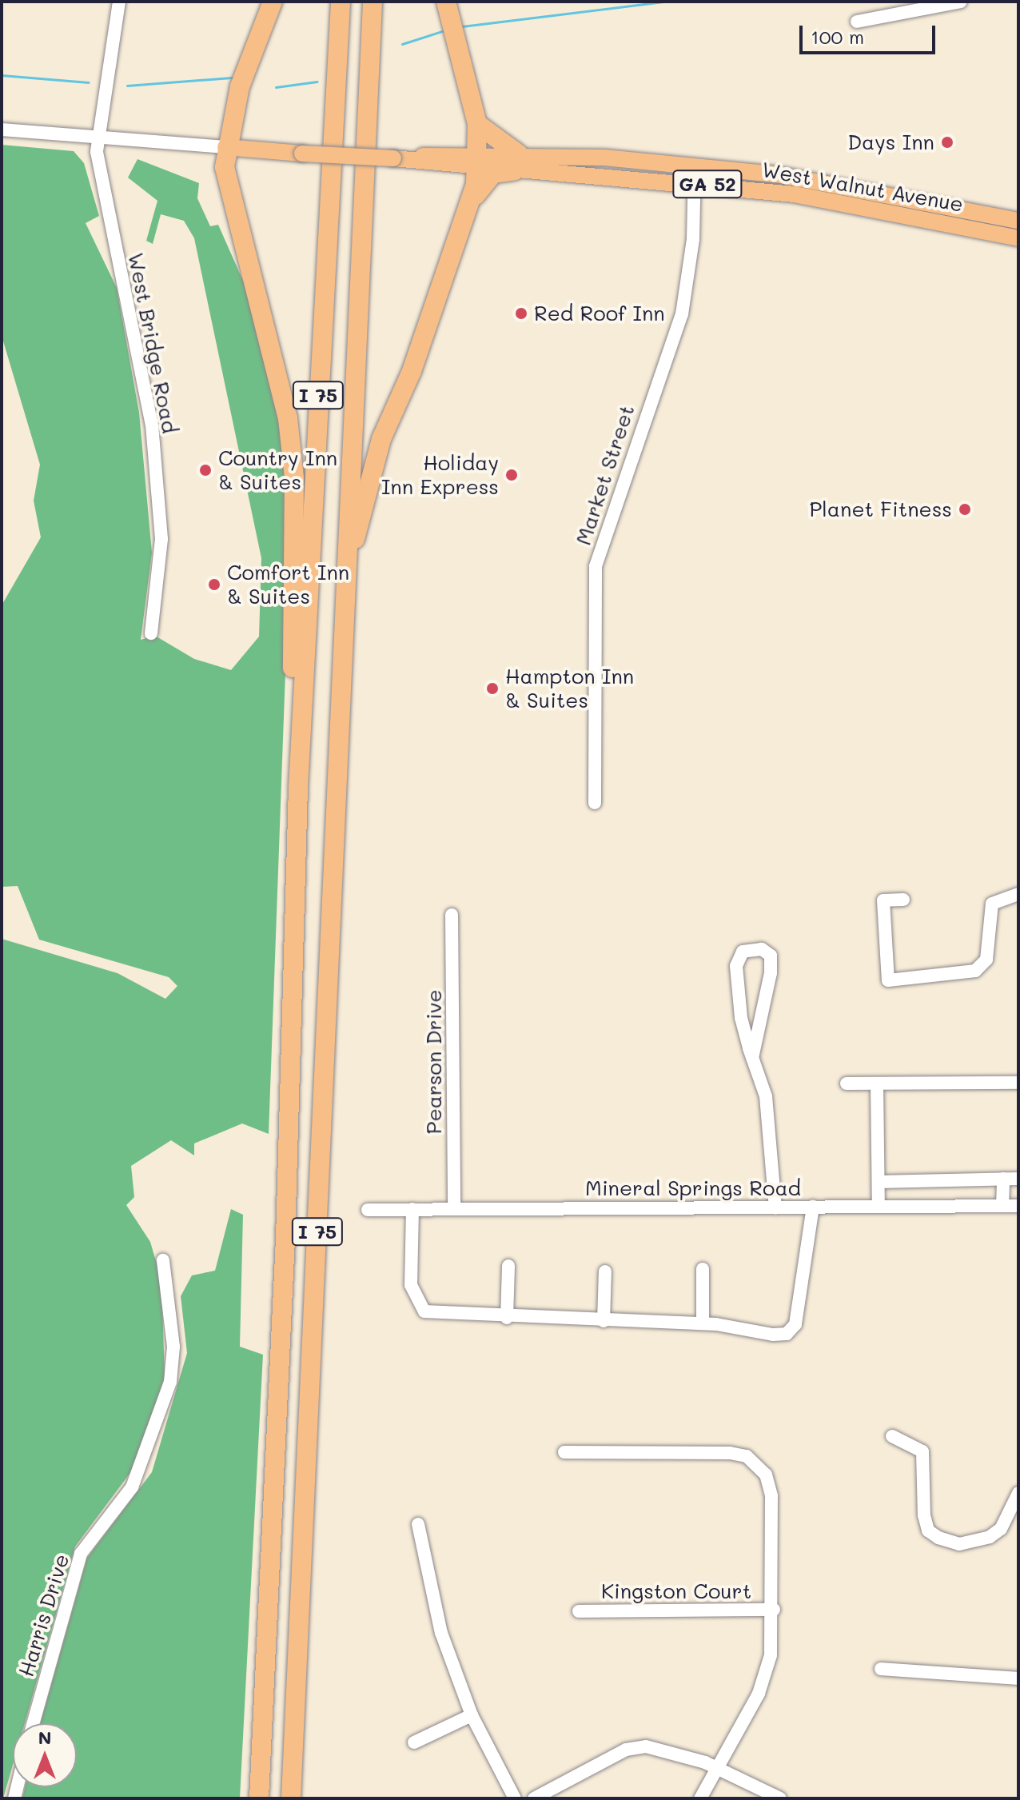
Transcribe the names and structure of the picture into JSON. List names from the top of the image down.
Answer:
{
  "streets": {
    "highway": ["I 75"],
    "main road": ["GA 52", "West Walnut Avenue"],
    "street": [
      "West Bridge Road",
      "Market Street",
      "Pearson Drive",
      "Mineral Springs Road",
      "Kingston Court",
      "Harris Drive"
    ]
  },
  "crossings": [
    ["West Walnut Avenue", "Market Street"],
    ["Pearson Drive", "Mineral Springs Road"]
  ],
  "places": [
    "Days Inn",
    "Red Roof Inn",
    "Country Inn & Suites",
    "Holiday Inn Express",
    "Planet Fitness",
    "Comfort Inn & Suites",
    "Hampton Inn & Suites"
  ],
  "scale_bar": "100 m",
  "north": "top"
}
